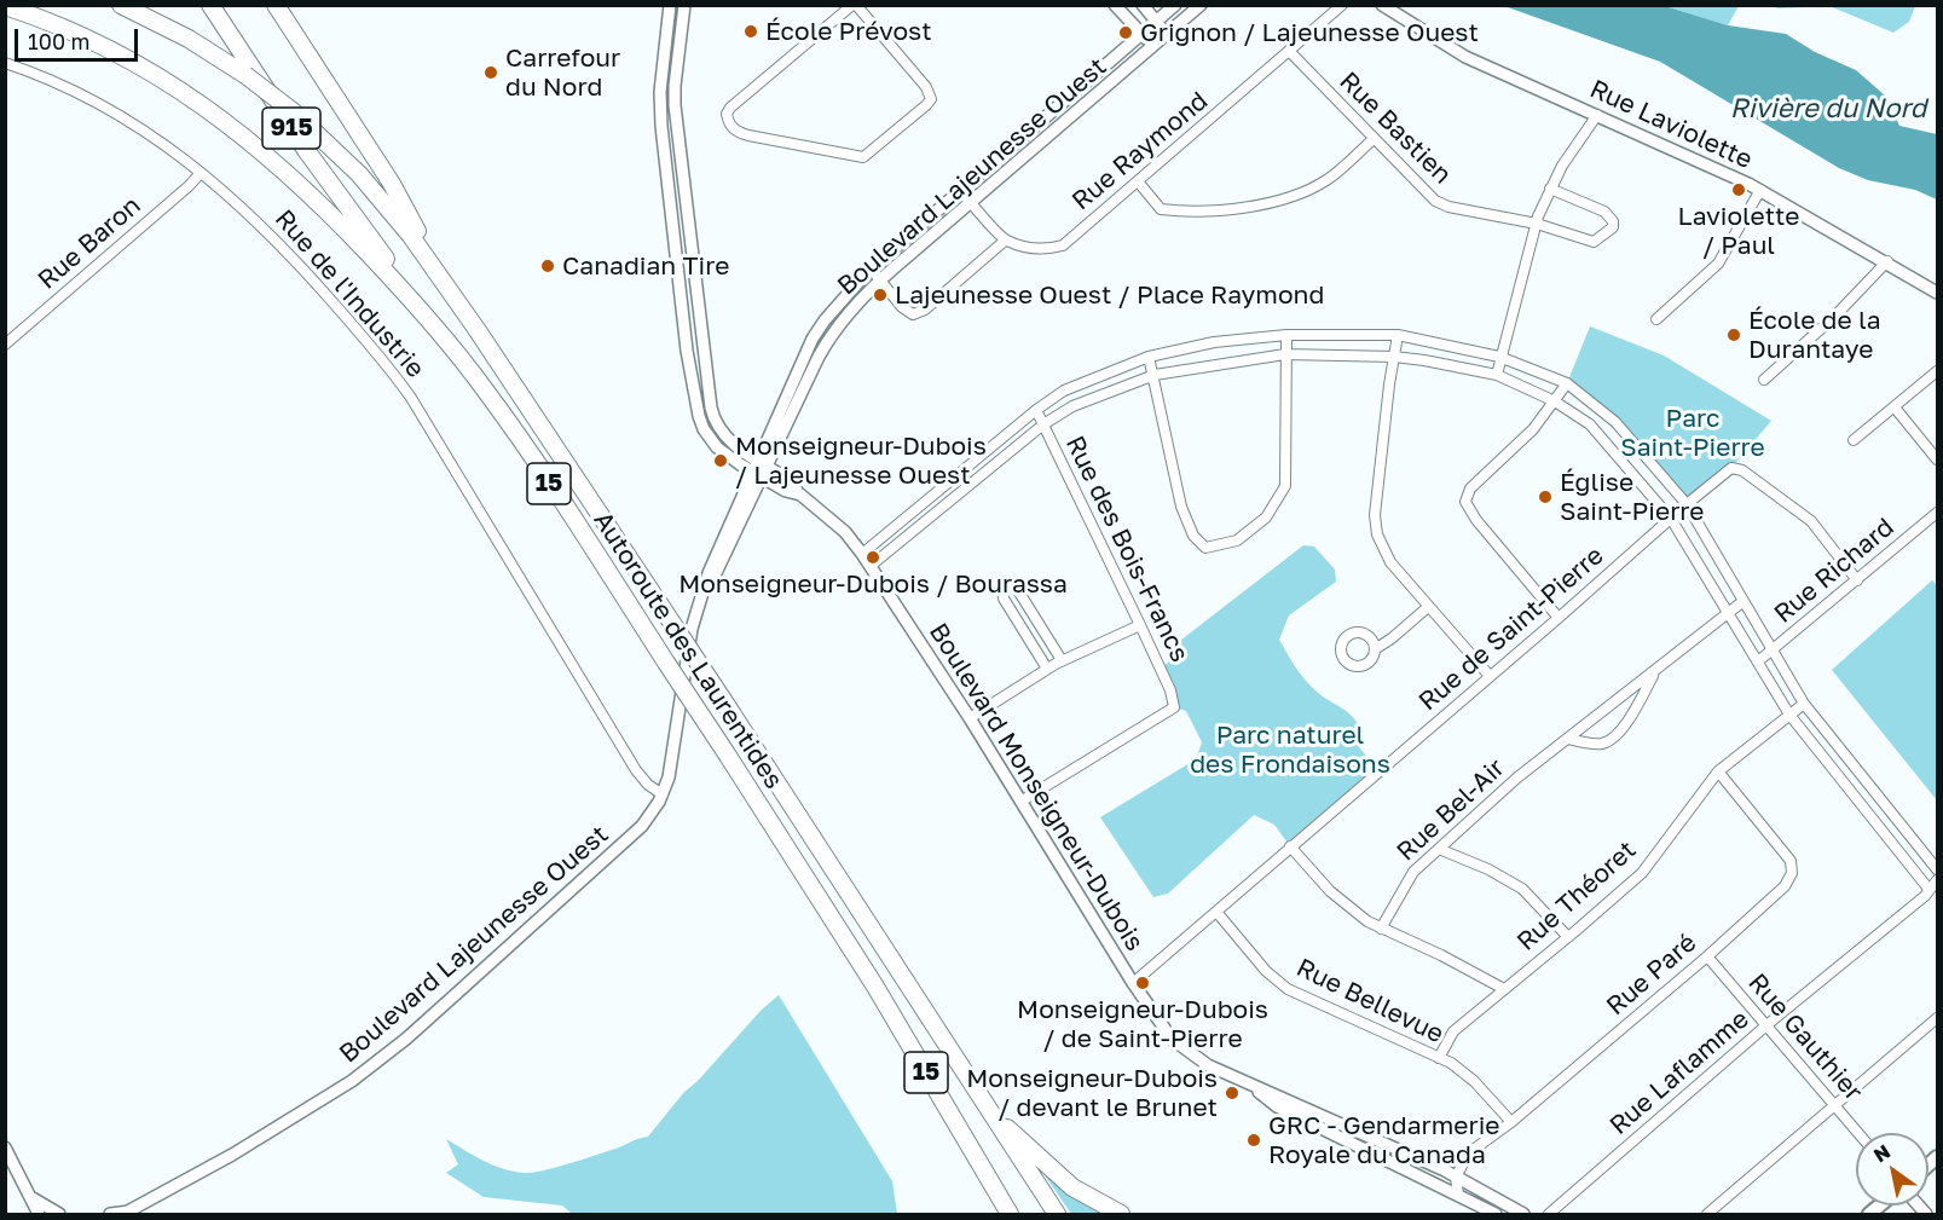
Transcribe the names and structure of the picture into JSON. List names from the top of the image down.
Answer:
{
  "streets": {
    "highway": ["915", "15", "Autoroute des Laurentides"],
    "street": [
      "Rue Laviolette",
      "Rue Bastien",
      "Rue Raymond",
      "Boulevard Lajeunesse Ouest",
      "Rue Baron",
      "Rue de l'Industrie",
      "Rue des Bois-Francs",
      "Rue Richard",
      "Rue de Saint-Pierre",
      "Boulevard Monseigneur-Dubois",
      "Rue Bel-Air",
      "Rue Théoret",
      "Rue Paré",
      "Rue Bellevue",
      "Rue Gauthier",
      "Rue Laflamme"
    ]
  },
  "crossings": [
    ["915", "Autoroute des Laurentides"],
    ["Rue Bastien", "Rue Raymond"],
    ["Boulevard Lajeunesse Ouest", "Rue de l'Industrie"],
    ["Boulevard Lajeunesse Ouest", "Boulevard Monseigneur-Dubois"],
    ["Rue Baron", "Rue de l'Industrie"],
    ["Rue des Bois-Francs", "Boulevard Monseigneur-Dubois"],
    ["Rue Richard", "Rue de Saint-Pierre"],
    ["Rue de Saint-Pierre", "Boulevard Monseigneur-Dubois"],
    ["Rue de Saint-Pierre", "Rue Bellevue"],
    ["Boulevard Monseigneur-Dubois", "Rue Paré"],
    ["Rue Théoret", "Rue Paré"],
    ["Rue Théoret", "Rue Bellevue"],
    ["Rue Paré", "Rue Bellevue"],
    ["Rue Paré", "Rue Gauthier"],
    ["Rue Gauthier", "Rue Laflamme"]
  ],
  "water": ["Rivière du Nord"],
  "parks": ["Parc Saint-Pierre", "Parc naturel des Frondaisons"],
  "places": [
    "École Prévost",
    "Grignon / Lajeunesse Ouest",
    "Carrefour du Nord",
    "Laviolette / Paul",
    "Canadian Tire",
    "Lajeunesse Ouest / Place Raymond",
    "École de la Durantaye",
    "Monseigneur-Dubois / Lajeunesse Ouest",
    "Église Saint-Pierre",
    "Monseigneur-Dubois / Bourassa",
    "Monseigneur-Dubois / de Saint-Pierre",
    "Monseigneur-Dubois / devant le Brunet",
    "GRC - Gendarmerie Royale du Canada"
  ],
  "scale_bar": "100 m",
  "north": "top left"
}
